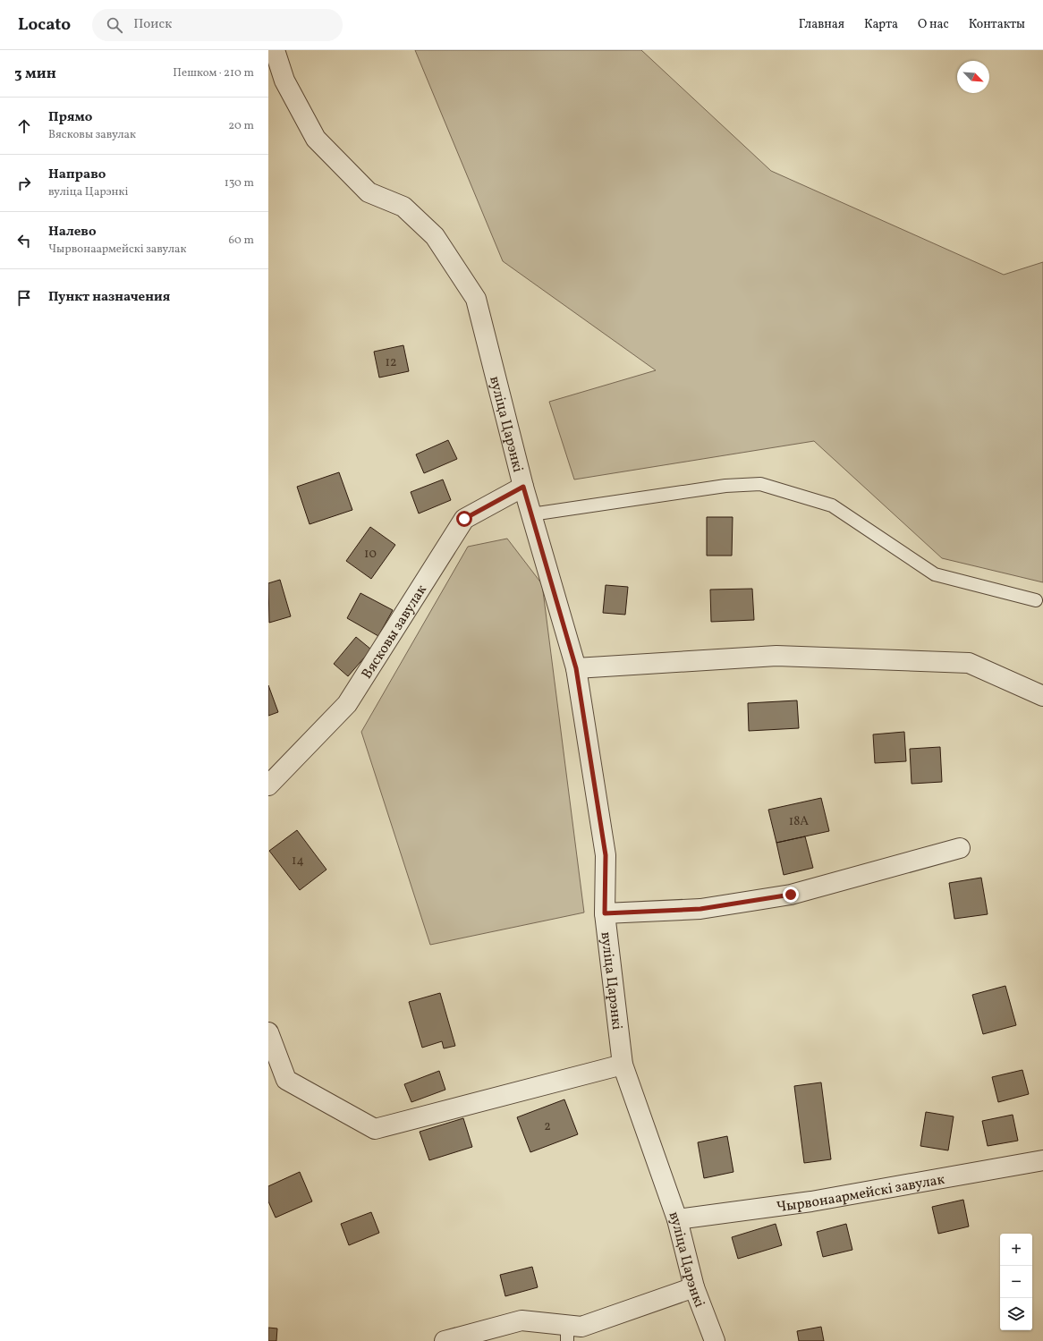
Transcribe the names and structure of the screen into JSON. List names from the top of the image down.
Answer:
{
  "streets": {
    "street": ["вуліца Царэнкі", "Вясковы завулак", "Чырвонаармейскі завулак"]
  },
  "crossings": [
    ["вуліца Царэнкі", "Вясковы завулак"],
    ["вуліца Царэнкі", "Чырвонаармейскі завулак"]
  ],
  "house_numbers": [
    "12",
    "10",
    "18А",
    "14",
    "2"
  ],
  "north": "bottom right",
  "page": {
    "header": "Locato",
    "search": "Поиск",
    "nav": [
      "Главная",
      "Карта",
      "О нас",
      "Контакты"
    ],
    "heading": ["3 мин", "Пешком · 210 m"],
    "list": [
      ["Прямо", "Вясковы завулак", "20 m"],
      ["Направо", "вуліца Царэнкі", "130 m"],
      ["Налево", "Чырвонаармейскі завулак", "60 m"],
      "Пункт назначения"
    ],
    "map_buttons": ["+", "−"]
  }
}
